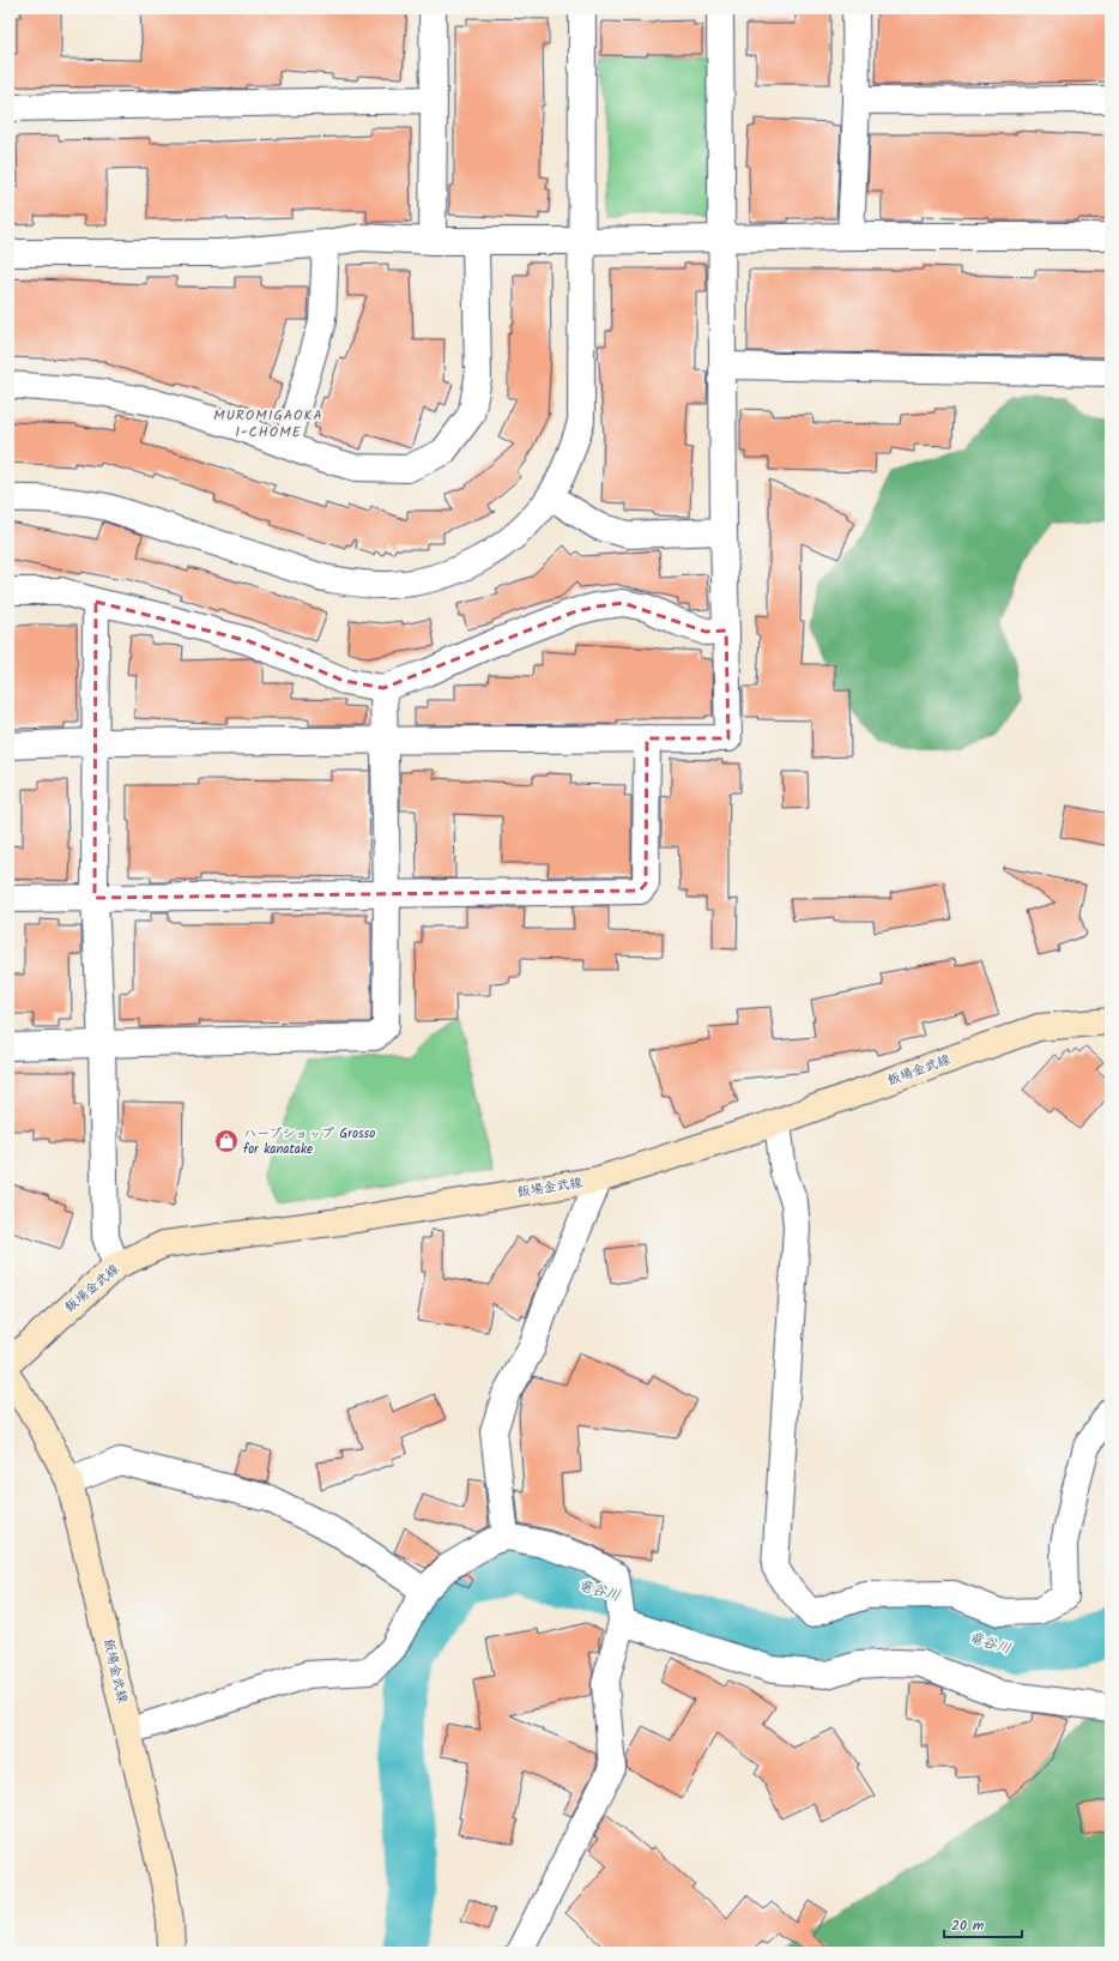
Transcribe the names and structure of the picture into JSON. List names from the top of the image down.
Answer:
{
  "streets": {
    "main road": ["飯場金武線"]
  },
  "districts": ["MUROMIGAOKA 1-CHOME"],
  "water": ["竜谷川"],
  "places": {
    "shop": ["ハーブショップ Grosso for kanatake"]
  },
  "scale_bar": "20 m"
}
